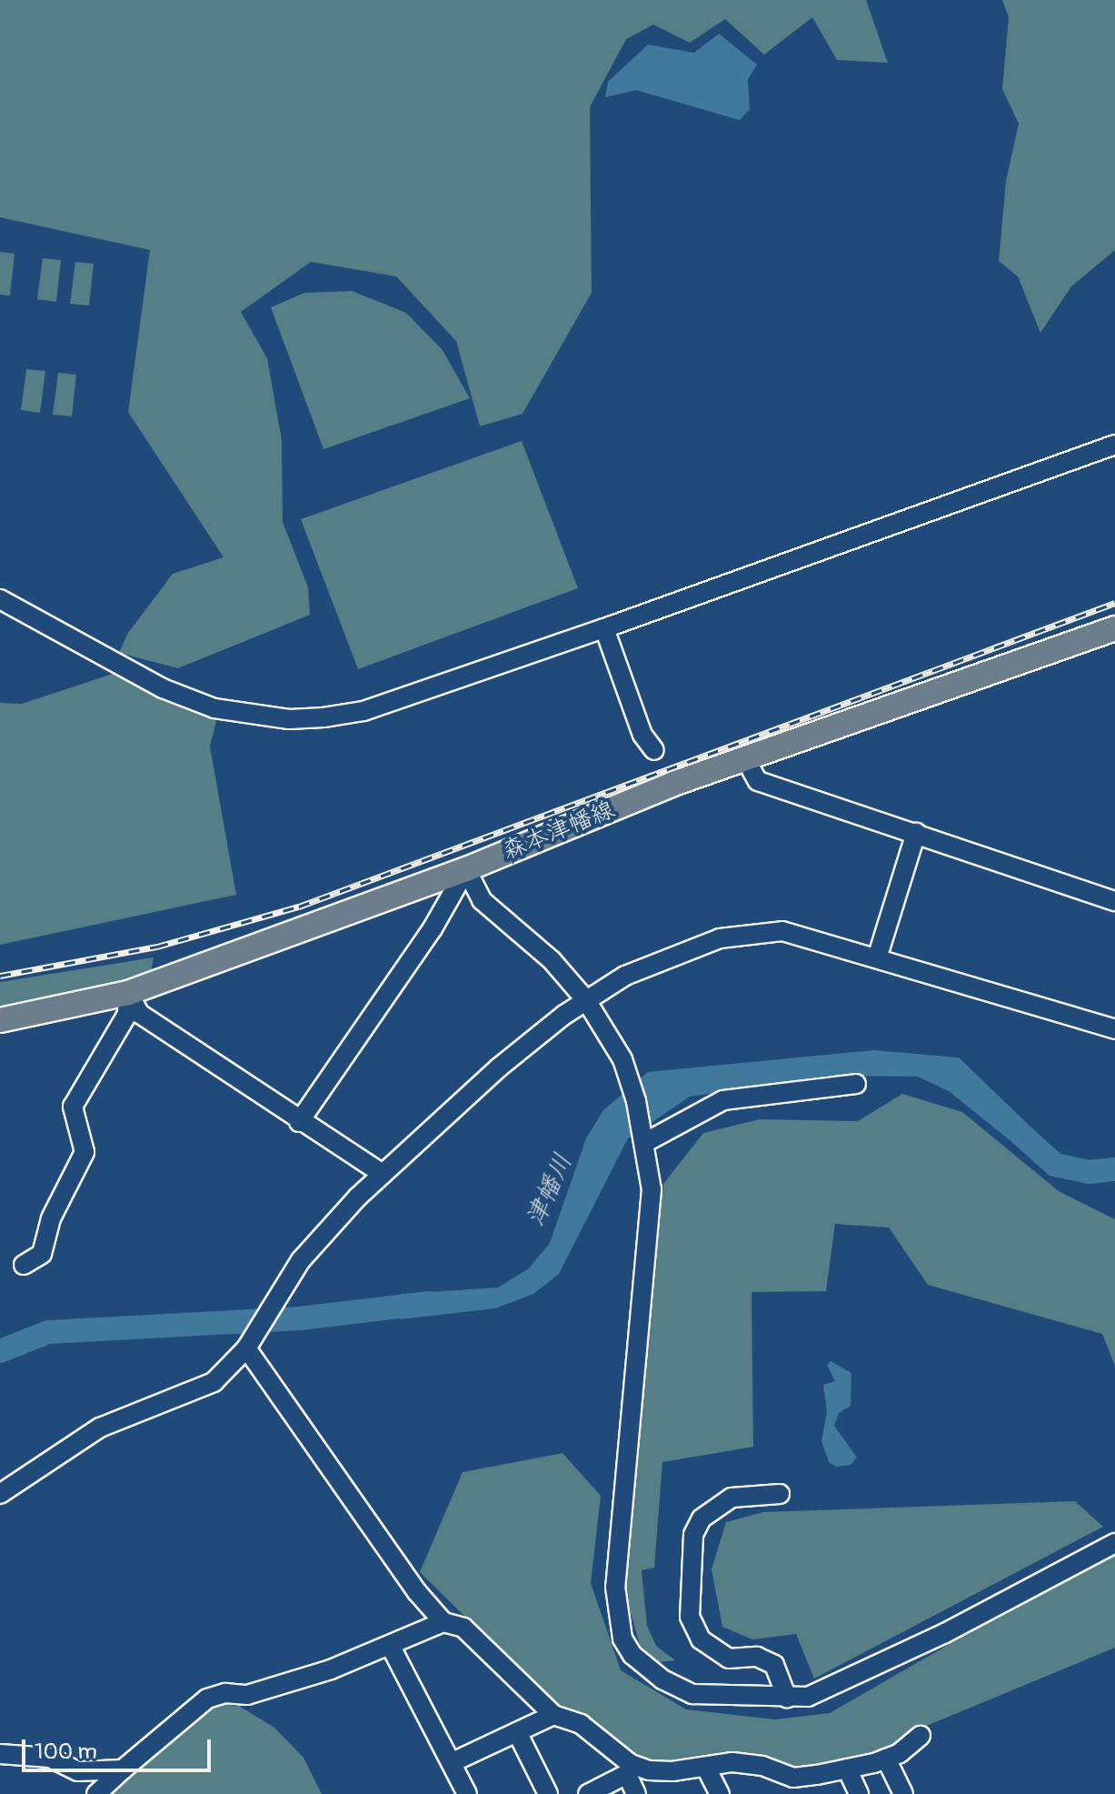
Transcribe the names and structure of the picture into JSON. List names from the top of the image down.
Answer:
{
  "streets": {
    "main road": ["森本津幡線"]
  },
  "water": ["津幡川"],
  "scale_bar": "100 m"
}
